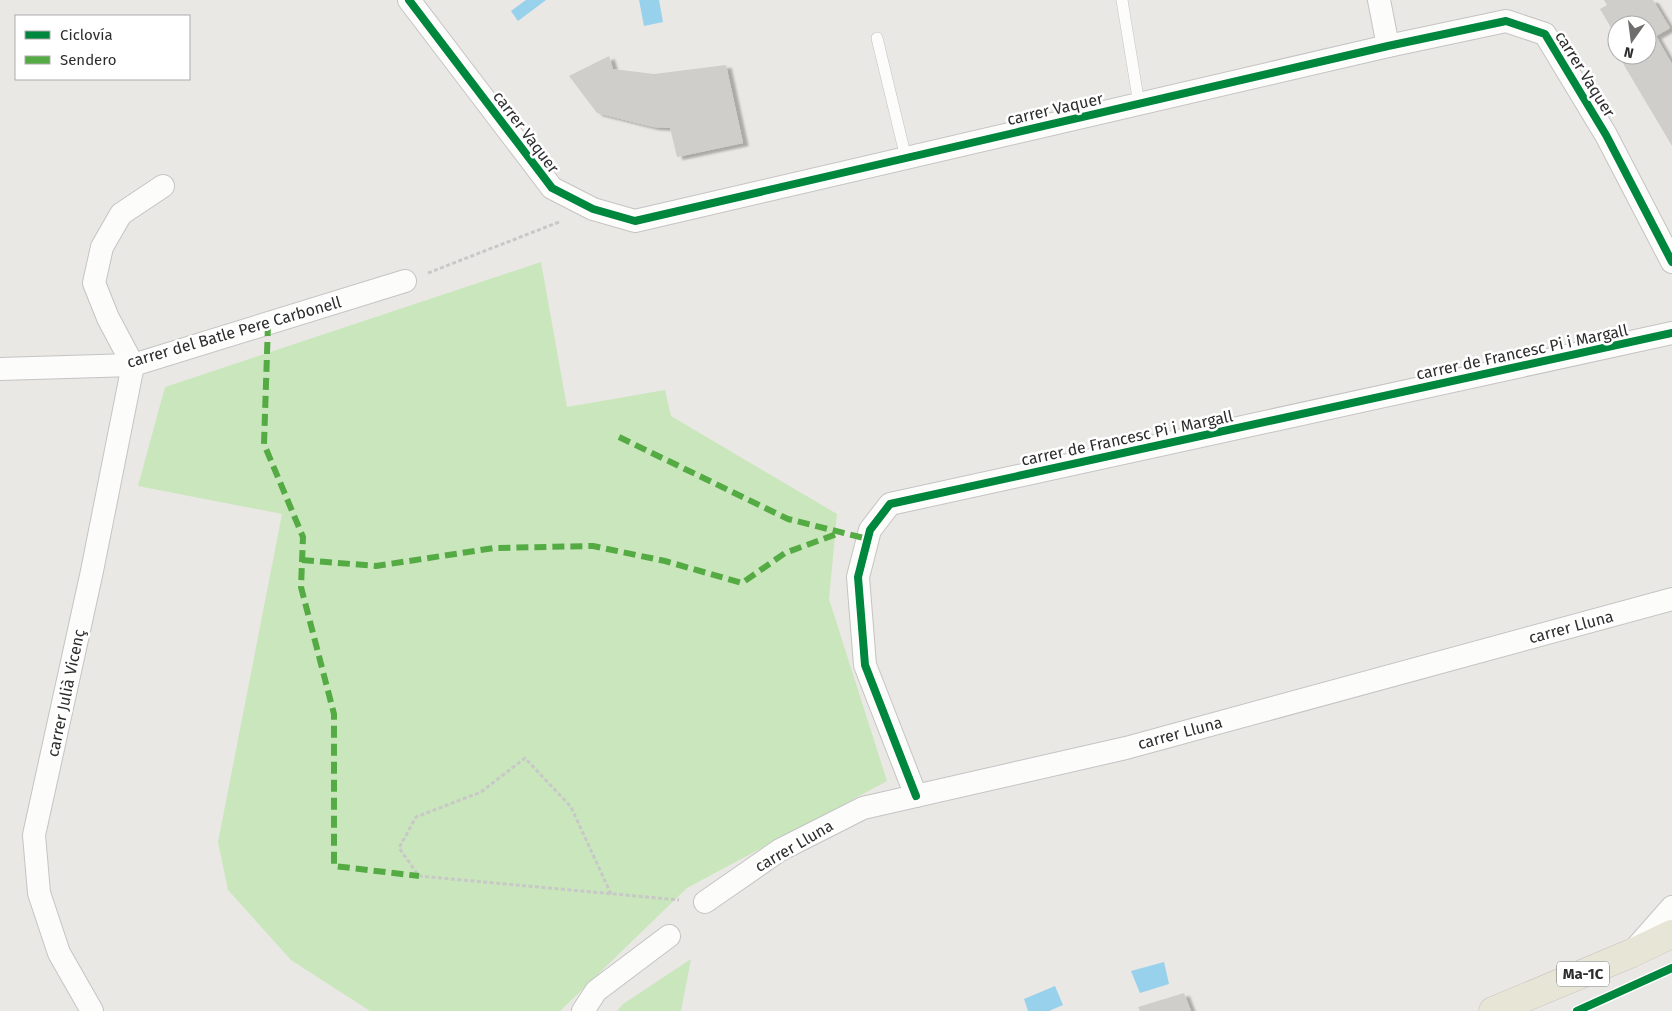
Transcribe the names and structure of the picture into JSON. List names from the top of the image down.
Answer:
{
  "streets": {
    "main road": ["Ma-1C"],
    "street": [
      "carrer Vaquer",
      "carrer del Batle Pere Carbonell",
      "carrer de Francesc Pi i Margall",
      "carrer Lluna",
      "carrer Julià Vicenç"
    ]
  },
  "crossings": [
    ["carrer del Batle Pere Carbonell", "carrer Julià Vicenç"],
    ["carrer de Francesc Pi i Margall", "carrer Lluna"]
  ],
  "legend": ["Ciclovía", "Sendero"],
  "north": "bottom"
}
